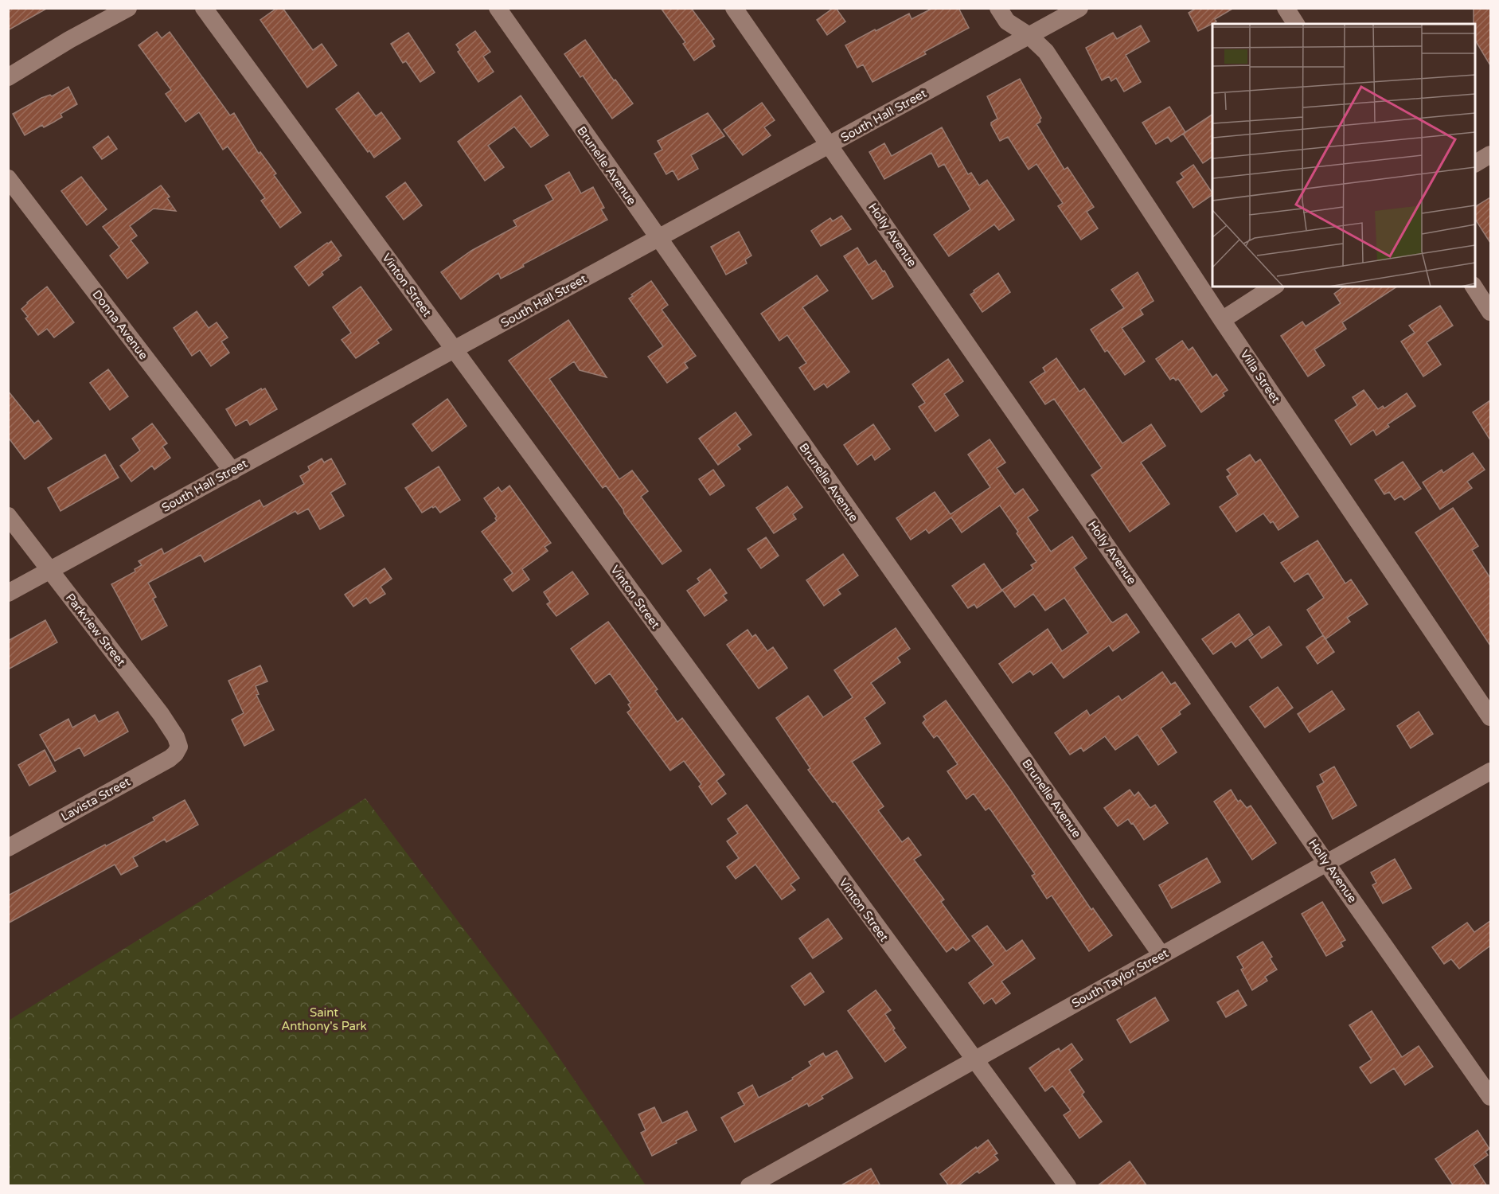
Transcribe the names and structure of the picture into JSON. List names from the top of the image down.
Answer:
{
  "streets": {
    "street": [
      "South Hall Street",
      "Brunelle Avenue",
      "Holly Avenue",
      "Vinton Street",
      "Donna Avenue",
      "Villa Street",
      "Parkview Street",
      "Lavista Street",
      "South Taylor Street"
    ]
  },
  "crossings": [
    ["South Hall Street", "Brunelle Avenue"],
    ["South Hall Street", "Holly Avenue"],
    ["South Hall Street", "Vinton Street"],
    ["South Hall Street", "Donna Avenue"],
    ["South Hall Street", "Villa Street"],
    ["South Hall Street", "Parkview Street"],
    ["Brunelle Avenue", "South Taylor Street"],
    ["Holly Avenue", "South Taylor Street"],
    ["Vinton Street", "South Taylor Street"],
    ["Parkview Street", "Lavista Street"]
  ],
  "parks": ["Saint Anthony's Park"]
}
